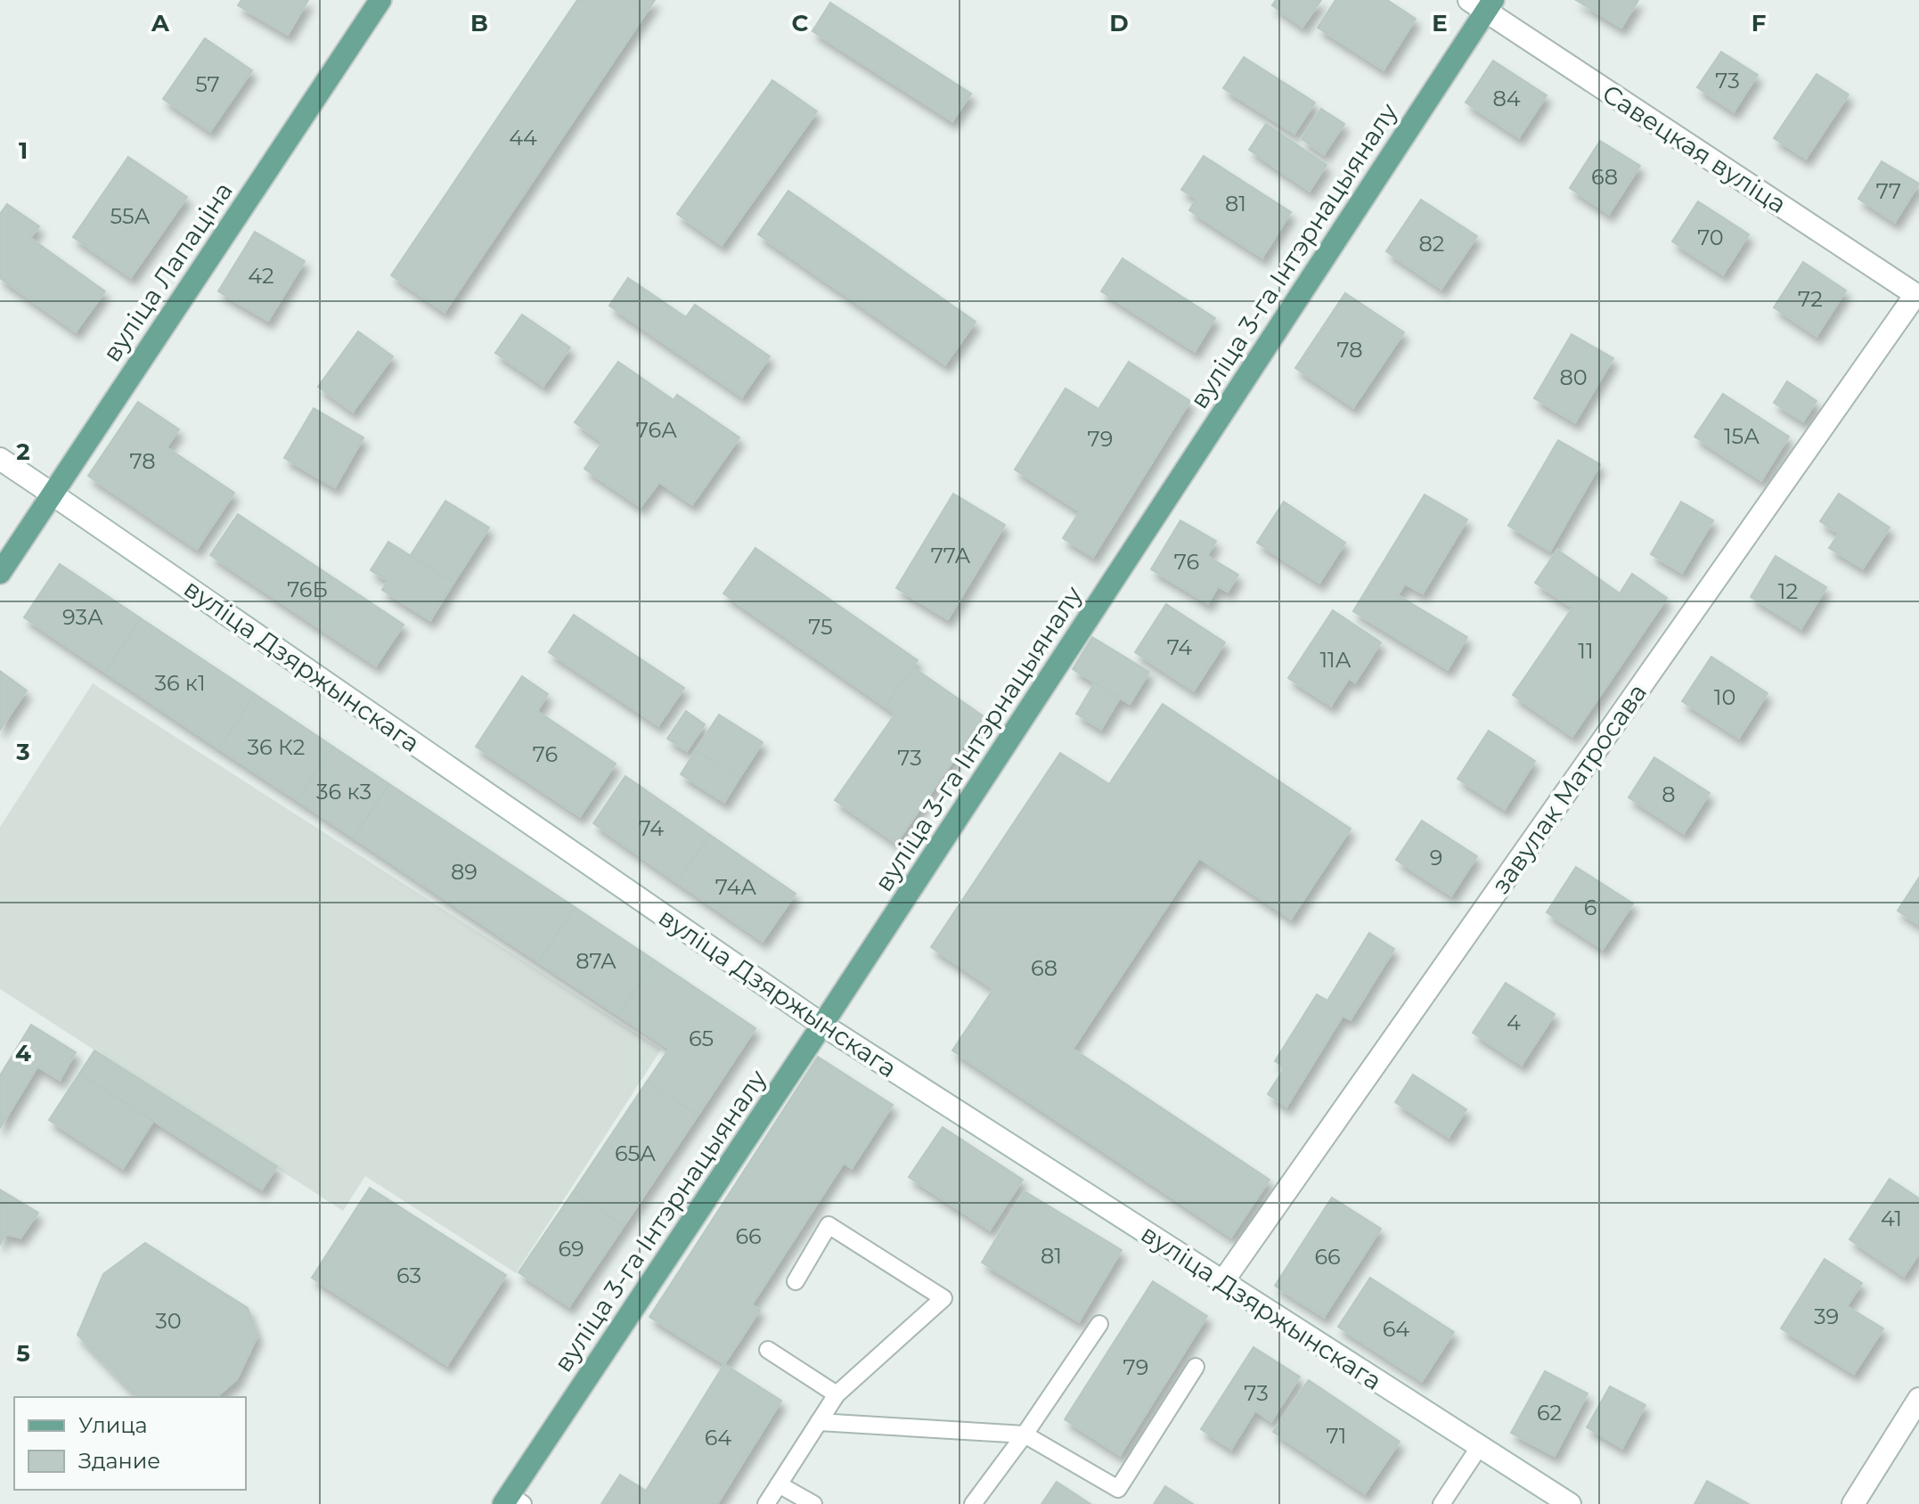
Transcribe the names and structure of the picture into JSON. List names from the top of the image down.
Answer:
{
  "streets": {
    "main road": ["вуліца 3-га Інтэрнацыяналу", "вуліца Лапаціна"],
    "street": ["Савецкая вуліца", "вуліца Дзяржынскага", "завулак Матросава"]
  },
  "crossings": [
    ["Савецкая вуліца", "вуліца 3-га Інтэрнацыяналу"],
    ["Савецкая вуліца", "завулак Матросава"],
    ["вуліца 3-га Інтэрнацыяналу", "вуліца Дзяржынскага"],
    ["вуліца Лапаціна", "вуліца Дзяржынскага"],
    ["вуліца Дзяржынскага", "завулак Матросава"]
  ],
  "house_numbers": [
    "73",
    "57",
    "84",
    "44",
    "68",
    "77",
    "81",
    "55А",
    "70",
    "82",
    "42",
    "72",
    "78",
    "80",
    "76А",
    "15А",
    "79",
    "78",
    "77А",
    "76",
    "76Б",
    "12",
    "93А",
    "75",
    "74",
    "11",
    "11А",
    "36 к1",
    "10",
    "36 К2",
    "76",
    "73",
    "36 к3",
    "8",
    "74",
    "9",
    "89",
    "74А",
    "6",
    "87А",
    "68",
    "4",
    "65",
    "65А",
    "41",
    "66",
    "69",
    "81",
    "66",
    "63",
    "39",
    "30",
    "64",
    "79",
    "73",
    "62",
    "71",
    "64"
  ],
  "legend": ["Улица", "Здание"],
  "grid": {
    "columns": [
      "A",
      "B",
      "C",
      "D",
      "E",
      "F"
    ],
    "rows": [
      "1",
      "2",
      "3",
      "4",
      "5"
    ]
  }
}
